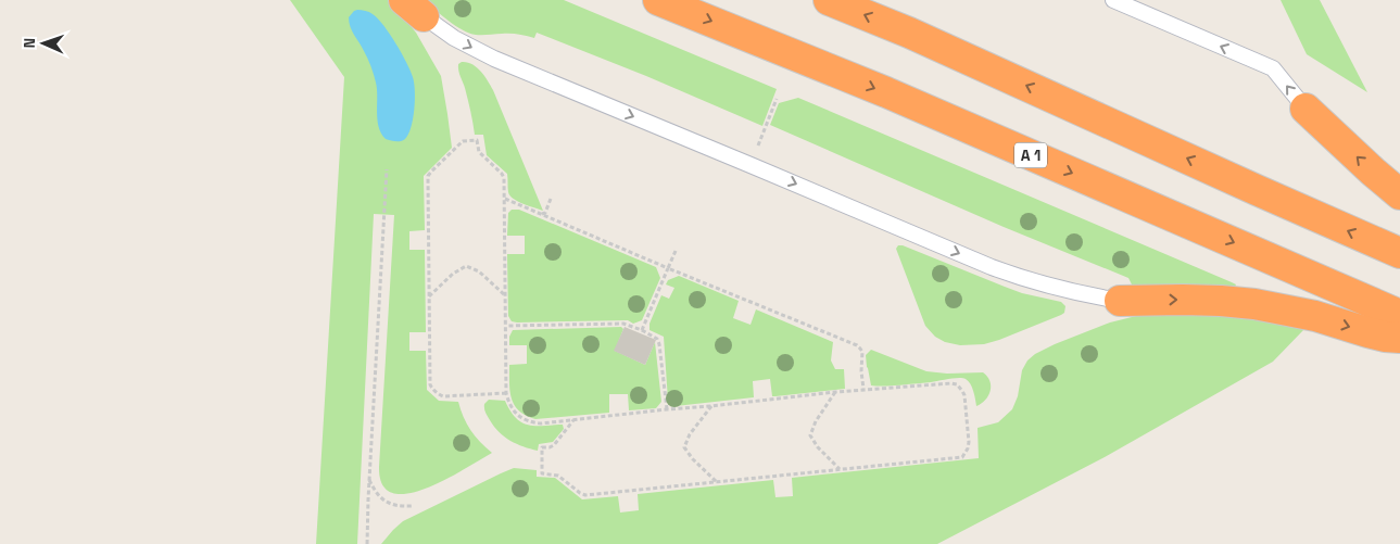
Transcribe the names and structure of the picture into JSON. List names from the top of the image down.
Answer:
{
  "streets": {
    "highway": ["A 1"]
  },
  "north": "left"
}
